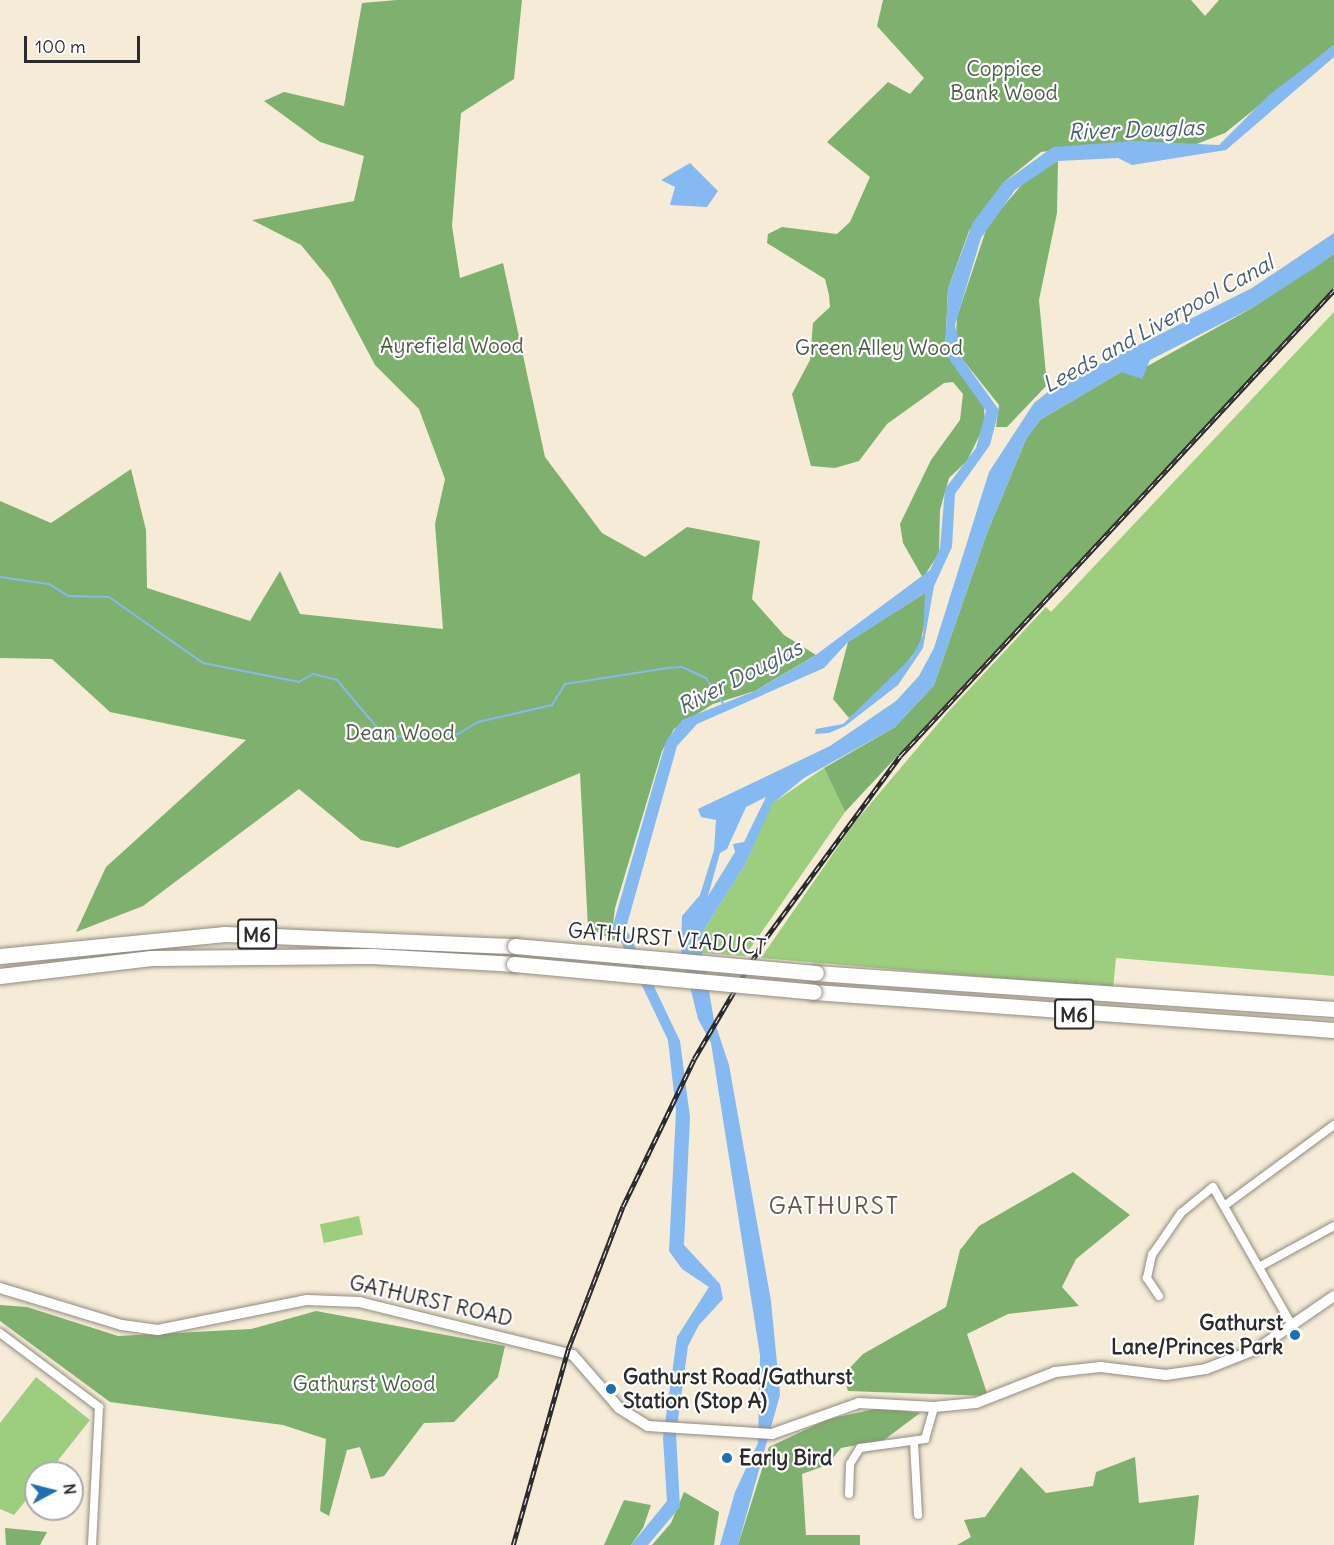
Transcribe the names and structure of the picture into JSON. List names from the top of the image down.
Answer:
{
  "streets": {
    "highway": ["M6", "GATHURST VIADUCT"],
    "main road": ["GATHURST ROAD"]
  },
  "districts": ["GATHURST"],
  "water": ["River Douglas", "Leeds and Liverpool Canal"],
  "parks": [
    "Coppice Bank Wood",
    "Ayrefield Wood",
    "Green Alley Wood",
    "Dean Wood",
    "Gathurst Wood"
  ],
  "places": ["Gathurst Lane/Princes Park", "Gathurst Road/Gathurst Station (Stop A)", "Early Bird"],
  "scale_bar": "100 m",
  "north": "right"
}
